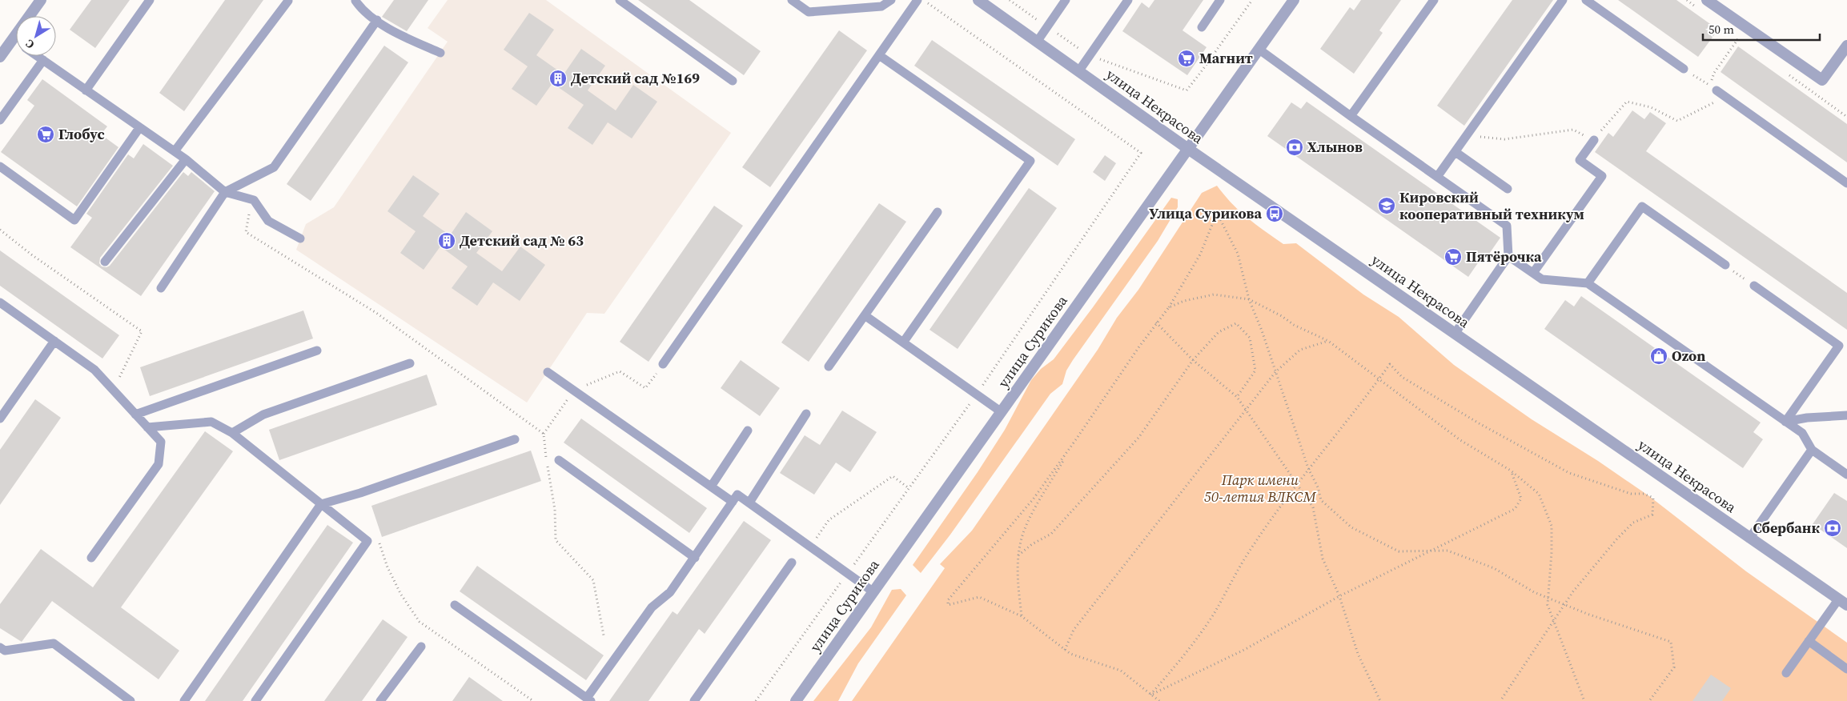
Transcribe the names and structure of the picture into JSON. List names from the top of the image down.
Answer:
{
  "streets": {
    "street": ["улица Некрасова", "улица Сурикова"]
  },
  "crossings": [
    ["улица Некрасова", "улица Сурикова"]
  ],
  "parks": ["Парк имени 50-летия ВЛКСМ"],
  "places": {
    "supermarket": ["Магнит", "Глобус", "Пятёрочка"],
    "building": ["Детский сад №169", "Детский сад № 63"],
    "bank": ["Хлынов", "Сбербанк"],
    "school or university": ["Кировский кооперативный техникум"],
    "bus stop": ["Улица Сурикова"],
    "shop": ["Ozon"]
  },
  "scale_bar": "50 m",
  "north": "bottom left"
}
